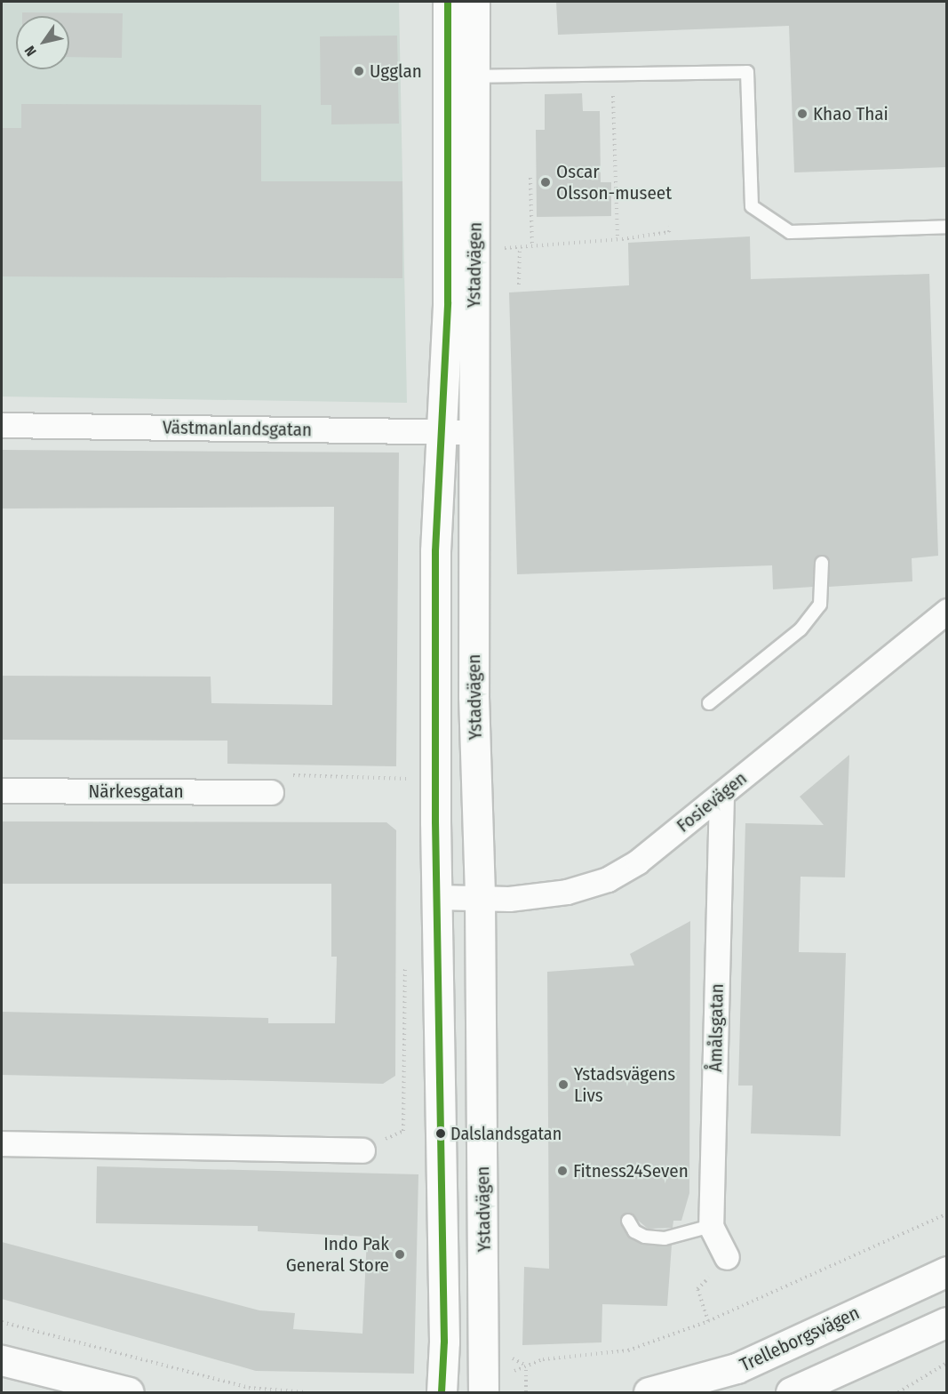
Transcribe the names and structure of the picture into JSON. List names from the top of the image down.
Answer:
{
  "streets": {
    "main road": ["Ystadvägen", "Trelleborgsvägen"],
    "street": [
      "Västmanlandsgatan",
      "Närkesgatan",
      "Fosievägen",
      "Åmålsgatan"
    ]
  },
  "crossings": [
    ["Ystadvägen", "Västmanlandsgatan"],
    ["Ystadvägen", "Fosievägen"],
    ["Fosievägen", "Åmålsgatan"]
  ],
  "places": [
    "Ugglan",
    "Khao Thai",
    "Oscar Olsson-museet",
    "Ystadsvägens Livs",
    "Dalslandsgatan",
    "Fitness24Seven",
    "Indo Pak General Store"
  ],
  "north": "bottom left"
}
